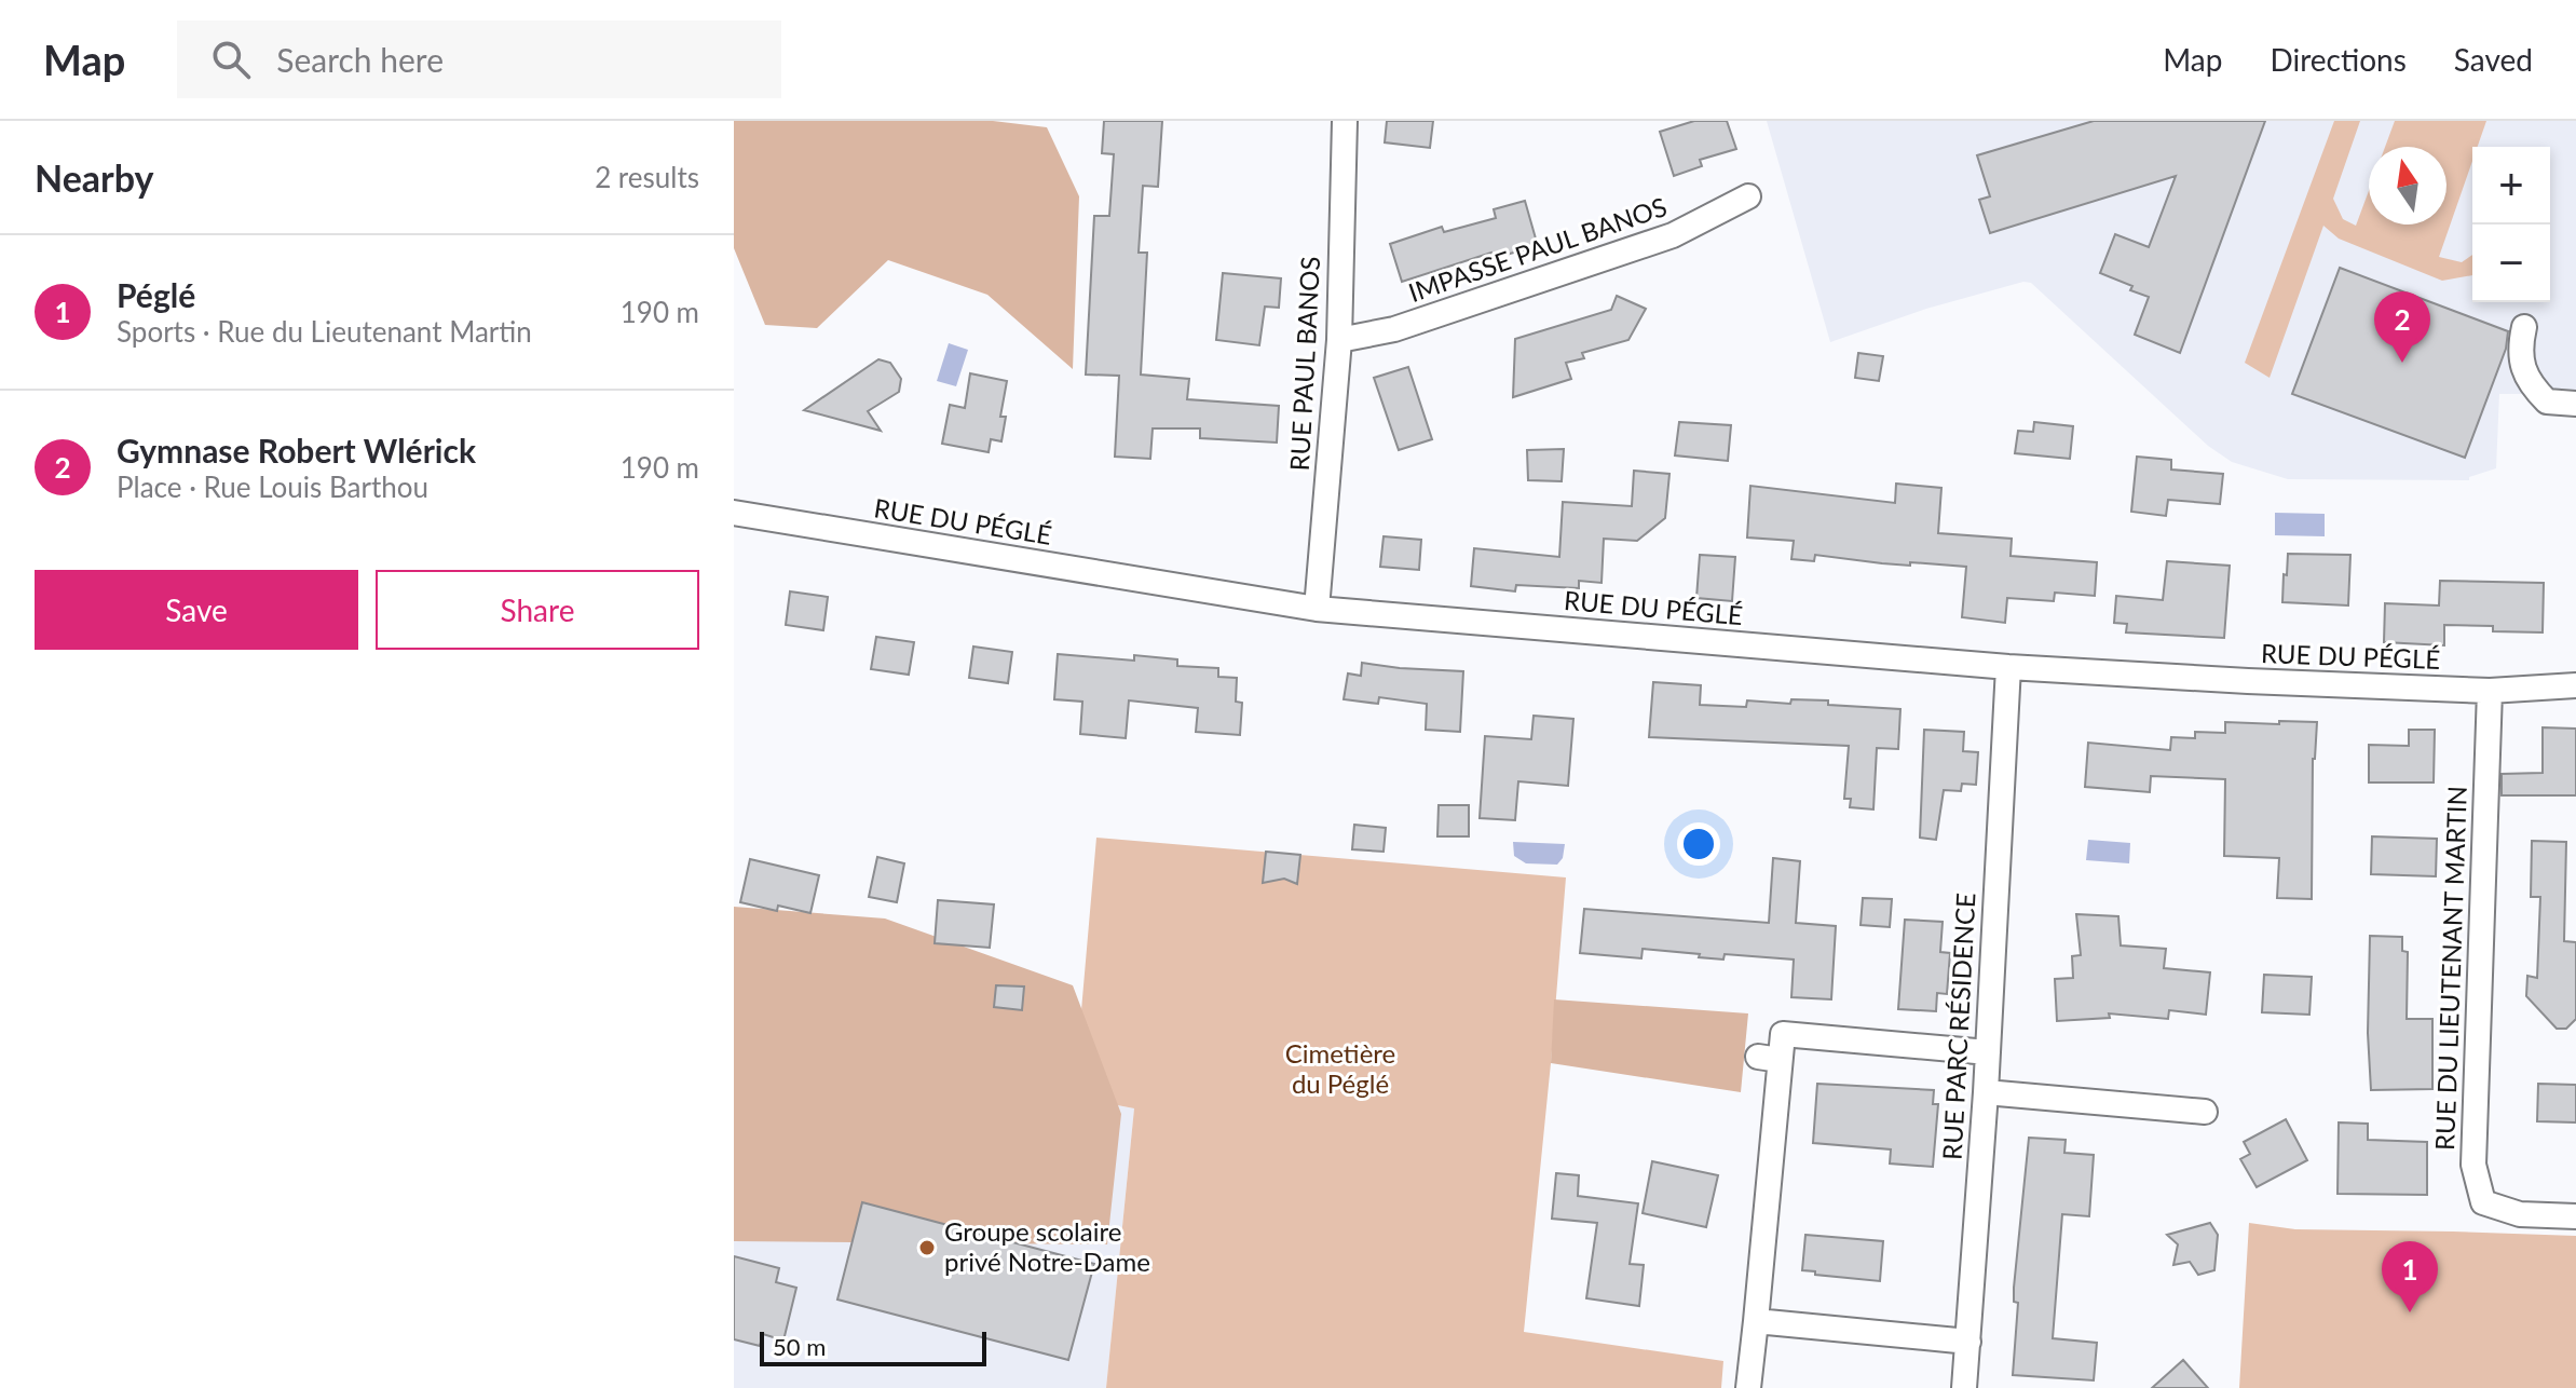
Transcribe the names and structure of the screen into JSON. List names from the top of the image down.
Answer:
{
  "streets": {
    "street": [
      "IMPASSE PAUL BANOS",
      "RUE PAUL BANOS",
      "RUE DU PÉGLÉ",
      "RUE DU LIEUTENANT MARTIN",
      "RUE PARC RÉSIDENCE"
    ]
  },
  "crossings": [
    ["IMPASSE PAUL BANOS", "RUE PAUL BANOS"],
    ["RUE PAUL BANOS", "RUE DU PÉGLÉ"],
    ["RUE DU PÉGLÉ", "RUE DU LIEUTENANT MARTIN"],
    ["RUE DU PÉGLÉ", "RUE PARC RÉSIDENCE"]
  ],
  "parks": ["Cimetière du Péglé"],
  "places": ["Groupe scolaire privé Notre-Dame"],
  "scale_bar": "50 m",
  "north": "top",
  "page": {
    "header": "Map",
    "search": "Search here",
    "nav": ["Map", "Directions", "Saved"],
    "heading": ["Nearby", "2 results"],
    "map_buttons": ["+", "−"],
    "list": [
      {
        "mark": "1",
        "name": "Péglé",
        "note": "Sports · Rue du Lieutenant Martin",
        "value": "190 m"
      },
      {
        "mark": "2",
        "name": "Gymnase Robert Wlérick",
        "note": "Place · Rue Louis Barthou",
        "value": "190 m"
      }
    ],
    "pins": ["2", "1"],
    "buttons": ["Save", "Share"],
    "scale": "50 m"
  }
}
